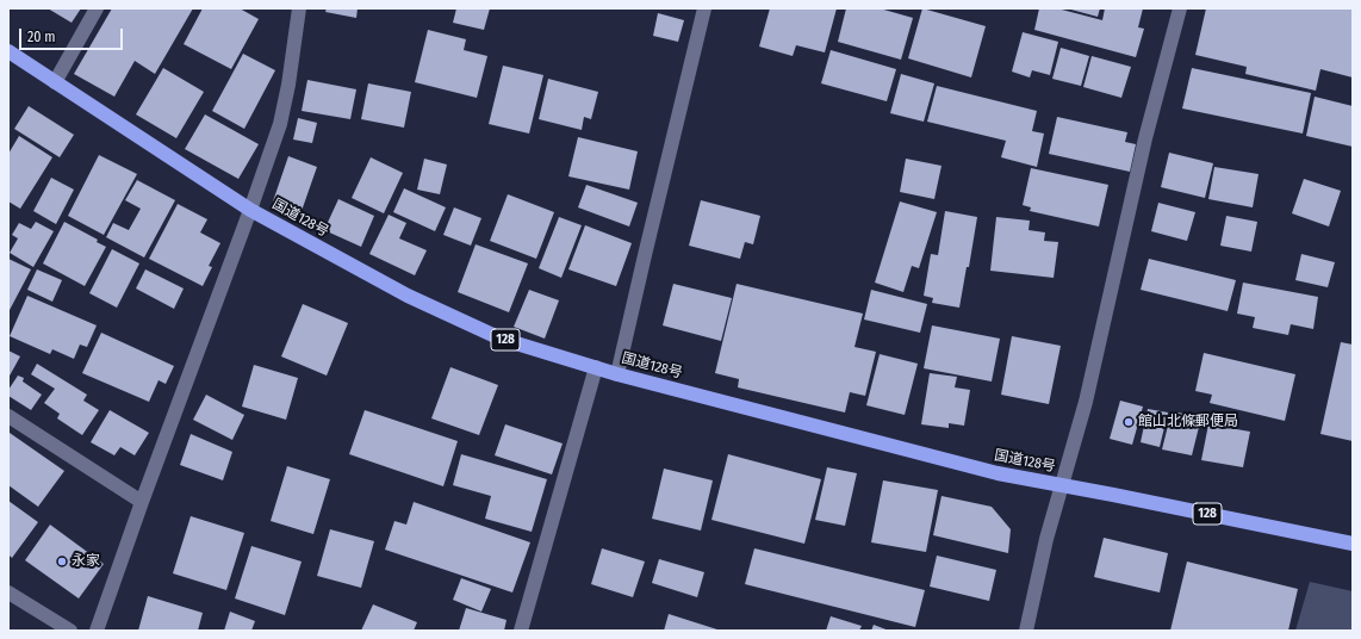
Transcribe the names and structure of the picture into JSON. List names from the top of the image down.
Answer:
{
  "streets": {
    "highway": ["国道128号", "128"]
  },
  "places": ["館山北條郵便局", "永家"],
  "scale_bar": "20 m"
}
